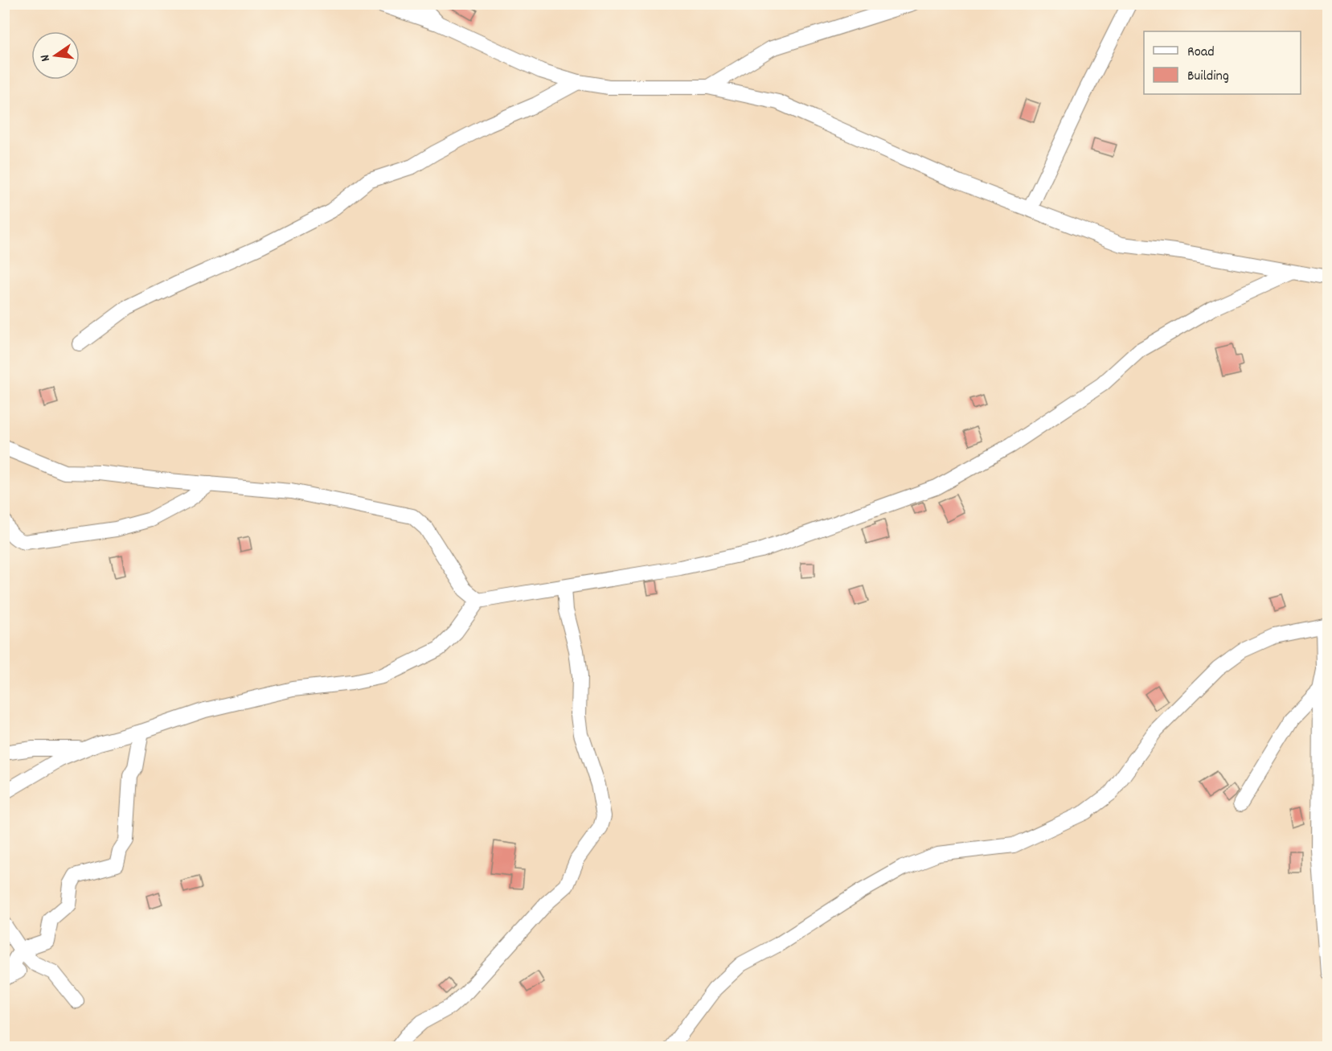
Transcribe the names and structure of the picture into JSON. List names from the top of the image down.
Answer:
{
  "legend": ["Road", "Building"],
  "north": "left"
}
